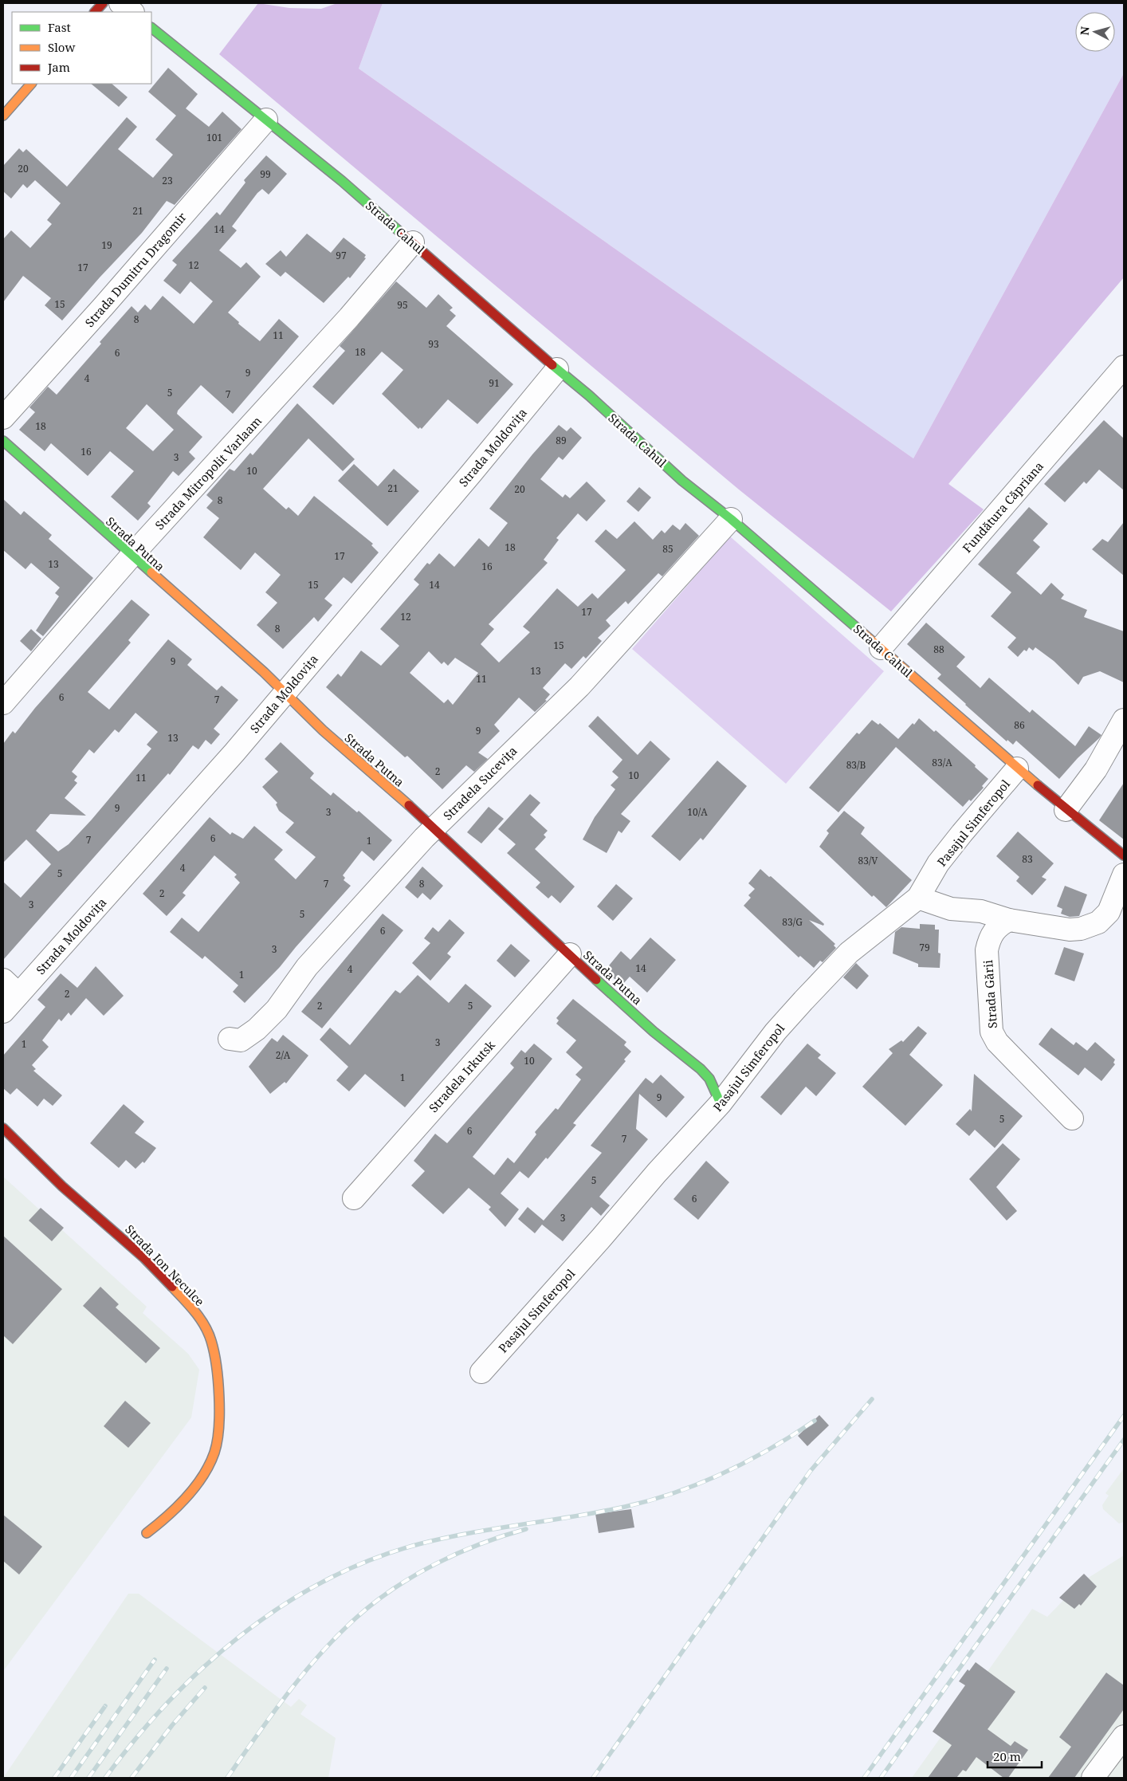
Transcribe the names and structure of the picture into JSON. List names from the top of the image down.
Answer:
{
  "streets": {
    "main road": ["Strada Cahul", "Strada Putna", "Strada Ion Neculce"],
    "street": [
      "Strada Dumitru Dragomir",
      "Strada Moldovița",
      "Strada Mitropolit Varlaam",
      "Fundătura Căpriana",
      "Stradela Sucevița",
      "Pasajul Simferopol",
      "Strada Gării",
      "Stradela Irkutsk"
    ]
  },
  "crossings": [
    ["Strada Cahul", "Strada Dumitru Dragomir"],
    ["Strada Cahul", "Strada Moldovița"],
    ["Strada Cahul", "Strada Mitropolit Varlaam"],
    ["Strada Cahul", "Fundătura Căpriana"],
    ["Strada Cahul", "Stradela Sucevița"],
    ["Strada Cahul", "Pasajul Simferopol"],
    ["Strada Moldovița", "Strada Putna"],
    ["Strada Mitropolit Varlaam", "Strada Putna"],
    ["Strada Putna", "Stradela Sucevița"],
    ["Strada Putna", "Pasajul Simferopol"],
    ["Strada Putna", "Stradela Irkutsk"]
  ],
  "house_numbers": [
    "101",
    "20",
    "99",
    "23",
    "21",
    "14",
    "19",
    "97",
    "12",
    "17",
    "15",
    "95",
    "8",
    "11",
    "93",
    "18",
    "6",
    "9",
    "4",
    "91",
    "5",
    "7",
    "18",
    "89",
    "16",
    "3",
    "10",
    "21",
    "20",
    "8",
    "18",
    "85",
    "17",
    "13",
    "16",
    "15",
    "14",
    "17",
    "12",
    "8",
    "15",
    "88",
    "9",
    "13",
    "11",
    "6",
    "7",
    "86",
    "9",
    "13",
    "83/A",
    "83/B",
    "2",
    "10",
    "11",
    "9",
    "3",
    "10/A",
    "6",
    "7",
    "1",
    "83",
    "83/V",
    "4",
    "5",
    "7",
    "8",
    "2",
    "3",
    "5",
    "83/G",
    "6",
    "79",
    "3",
    "14",
    "4",
    "1",
    "2",
    "2",
    "5",
    "3",
    "1",
    "2/A",
    "10",
    "1",
    "9",
    "5",
    "6",
    "7",
    "5",
    "6",
    "3"
  ],
  "legend": ["Fast", "Slow", "Jam"],
  "scale_bar": "20 m",
  "north": "left"
}
